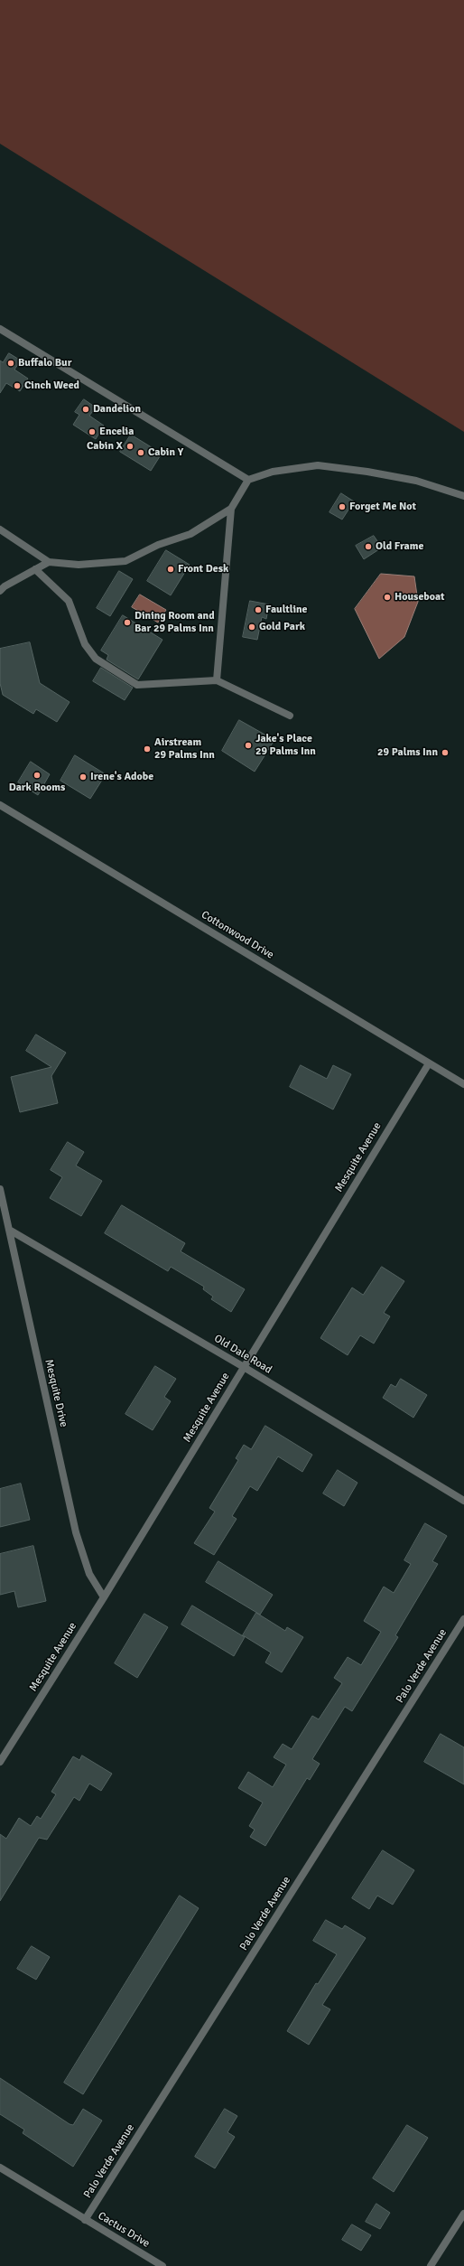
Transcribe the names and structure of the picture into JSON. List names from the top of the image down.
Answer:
{
  "streets": {
    "street": [
      "Cottonwood Drive",
      "Mesquite Avenue",
      "Old Dale Road",
      "Mesquite Drive",
      "Palo Verde Avenue",
      "Cactus Drive"
    ]
  },
  "crossings": [
    ["Cottonwood Drive", "Mesquite Avenue"],
    ["Mesquite Avenue", "Old Dale Road"],
    ["Mesquite Avenue", "Mesquite Drive"],
    ["Old Dale Road", "Mesquite Drive"],
    ["Palo Verde Avenue", "Cactus Drive"]
  ],
  "places": [
    "Buffalo Bur",
    "Cinch Weed",
    "Dandelion",
    "Encelia",
    "Cabin X",
    "Cabin Y",
    "Forget Me Not",
    "Old Frame",
    "Front Desk",
    "Houseboat",
    "Faultline",
    "Dining Room and Bar 29 Palms Inn",
    "Gold Park",
    "Jake's Place 29 Palms Inn",
    "Airstream 29 Palms Inn",
    "29 Palms Inn",
    "Dark Rooms",
    "Irene's Adobe"
  ]
}
